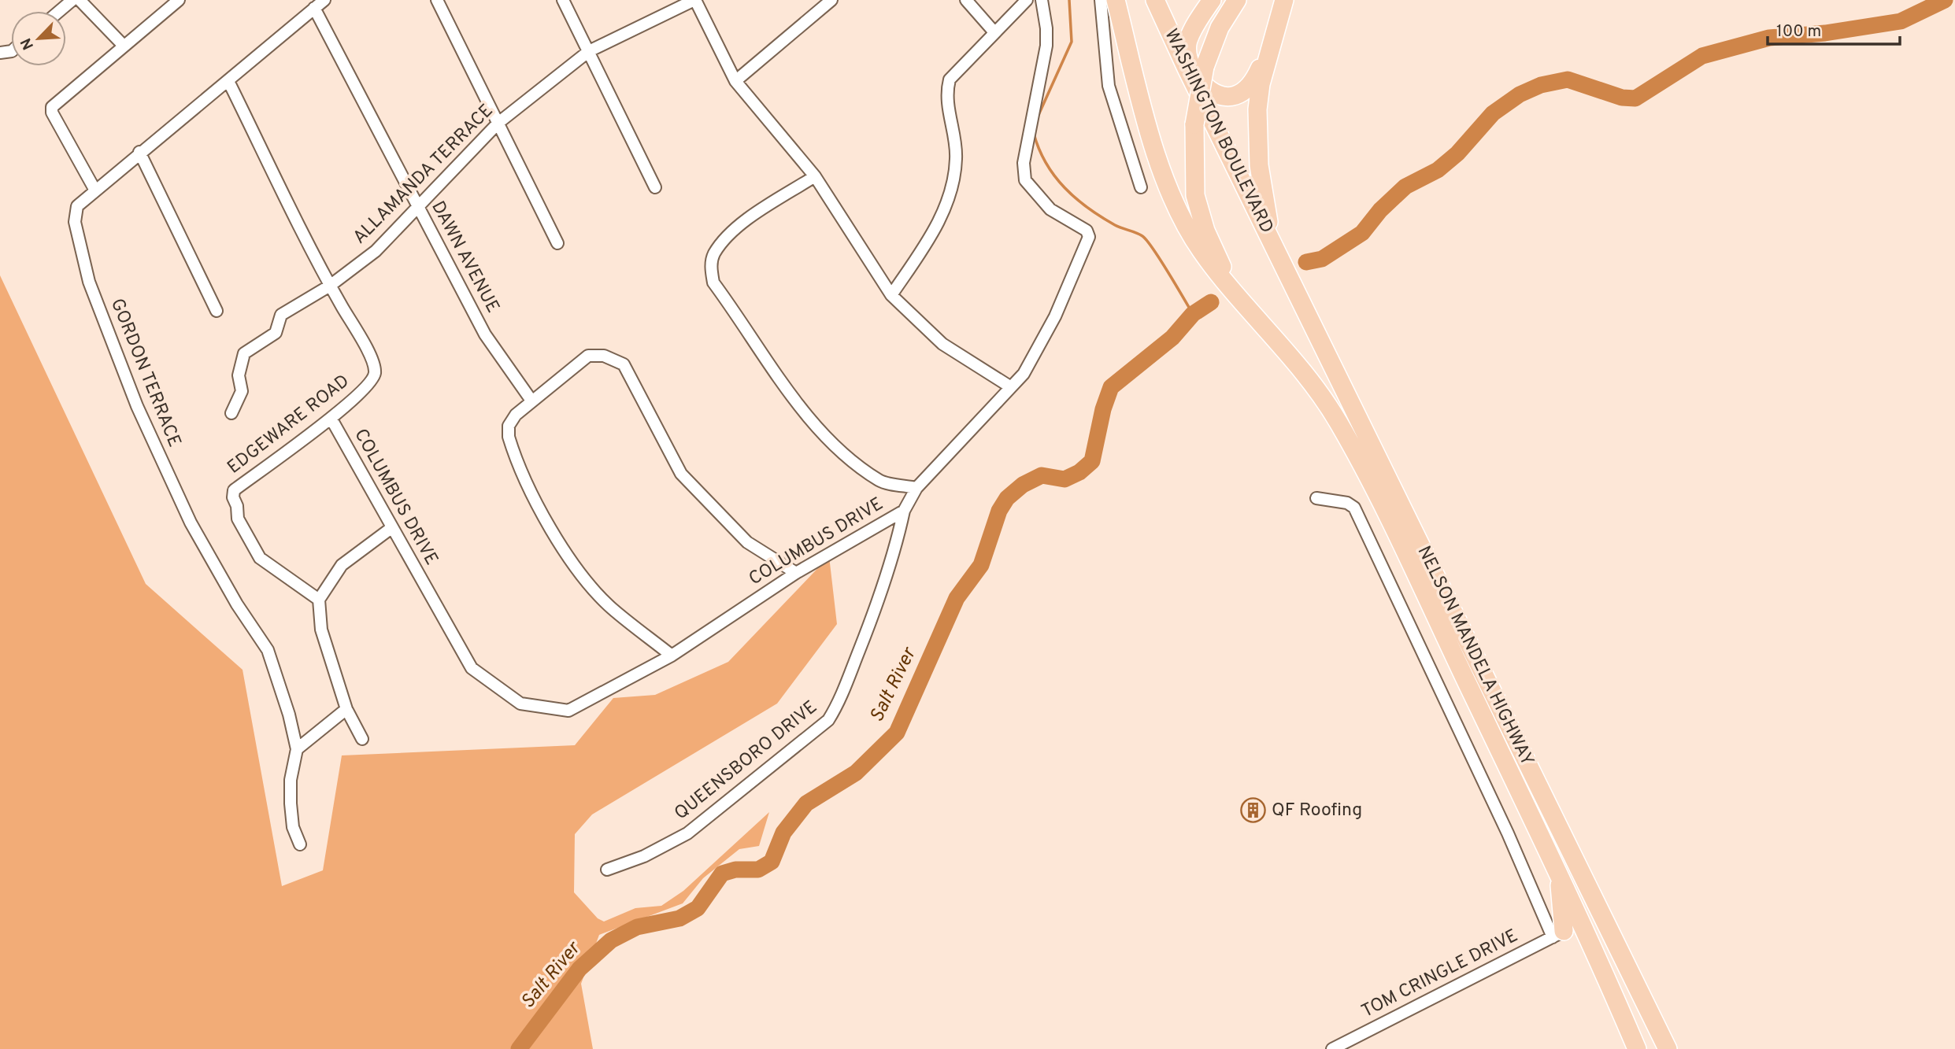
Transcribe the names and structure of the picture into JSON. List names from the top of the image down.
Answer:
{
  "streets": {
    "highway": ["WASHINGTON BOULEVARD", "NELSON MANDELA HIGHWAY"],
    "street": [
      "ALLAMANDA TERRACE",
      "DAWN AVENUE",
      "GORDON TERRACE",
      "EDGEWARE ROAD",
      "COLUMBUS DRIVE",
      "QUEENSBORO DRIVE",
      "TOM CRINGLE DRIVE"
    ]
  },
  "crossings": [
    ["WASHINGTON BOULEVARD", "NELSON MANDELA HIGHWAY"],
    ["ALLAMANDA TERRACE", "DAWN AVENUE"],
    ["ALLAMANDA TERRACE", "EDGEWARE ROAD"],
    ["DAWN AVENUE", "GORDON TERRACE"],
    ["GORDON TERRACE", "EDGEWARE ROAD"],
    ["EDGEWARE ROAD", "COLUMBUS DRIVE"],
    ["COLUMBUS DRIVE", "QUEENSBORO DRIVE"]
  ],
  "water": ["Salt River"],
  "places": {
    "building": ["QF Roofing"]
  },
  "scale_bar": "100 m",
  "north": "bottom left"
}
